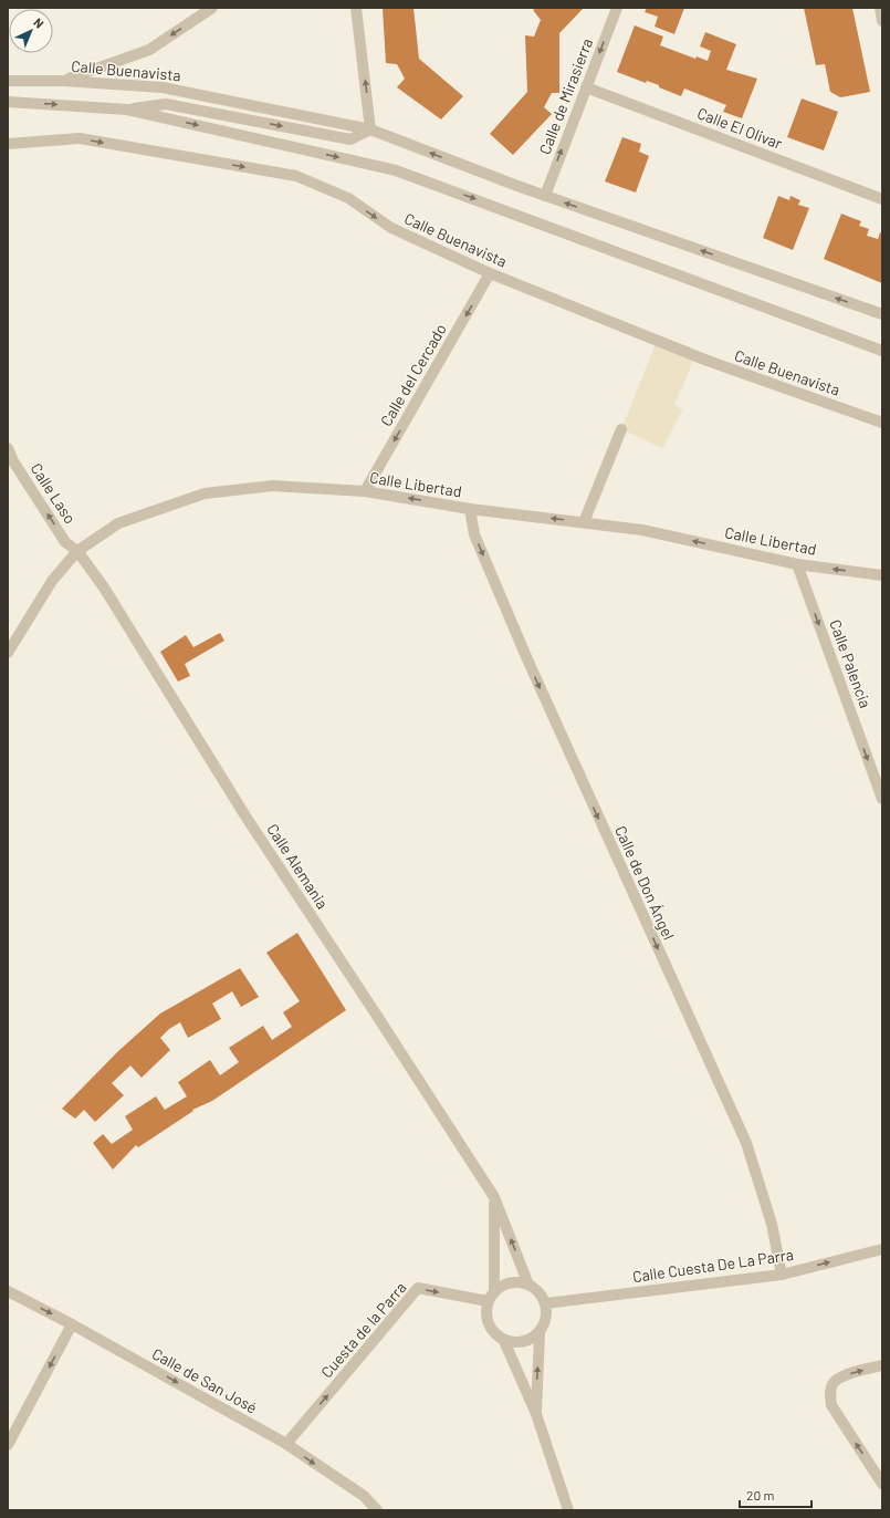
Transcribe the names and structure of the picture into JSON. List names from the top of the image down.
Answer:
{
  "streets": {
    "street": [
      "Calle Buenavista",
      "Calle de Mirasierra",
      "Calle El Olivar",
      "Calle del Cercado",
      "Calle Libertad",
      "Calle Laso",
      "Calle Palencia",
      "Calle Alemania",
      "Calle de Don Ángel",
      "Calle Cuesta De La Parra",
      "Cuesta de la Parra",
      "Calle de San José"
    ]
  },
  "crossings": [
    ["Calle Buenavista", "Calle de Mirasierra"],
    ["Calle Buenavista", "Calle del Cercado"],
    ["Calle de Mirasierra", "Calle El Olivar"],
    ["Calle del Cercado", "Calle Libertad"],
    ["Calle Libertad", "Calle Laso"],
    ["Calle Libertad", "Calle Palencia"],
    ["Calle Libertad", "Calle Alemania"],
    ["Calle Libertad", "Calle de Don Ángel"],
    ["Calle Laso", "Calle Alemania"],
    ["Calle Alemania", "Calle Cuesta De La Parra"],
    ["Calle Alemania", "Cuesta de la Parra"],
    ["Calle de Don Ángel", "Calle Cuesta De La Parra"],
    ["Calle Cuesta De La Parra", "Cuesta de la Parra"],
    ["Cuesta de la Parra", "Calle de San José"]
  ],
  "one_way": [
    "Calle del Cercado",
    "Calle Libertad",
    "Calle Laso",
    "Calle Palencia",
    "Calle de Don Ángel",
    "Cuesta de la Parra",
    "Calle de San José"
  ],
  "scale_bar": "20 m",
  "north": "top right"
}
